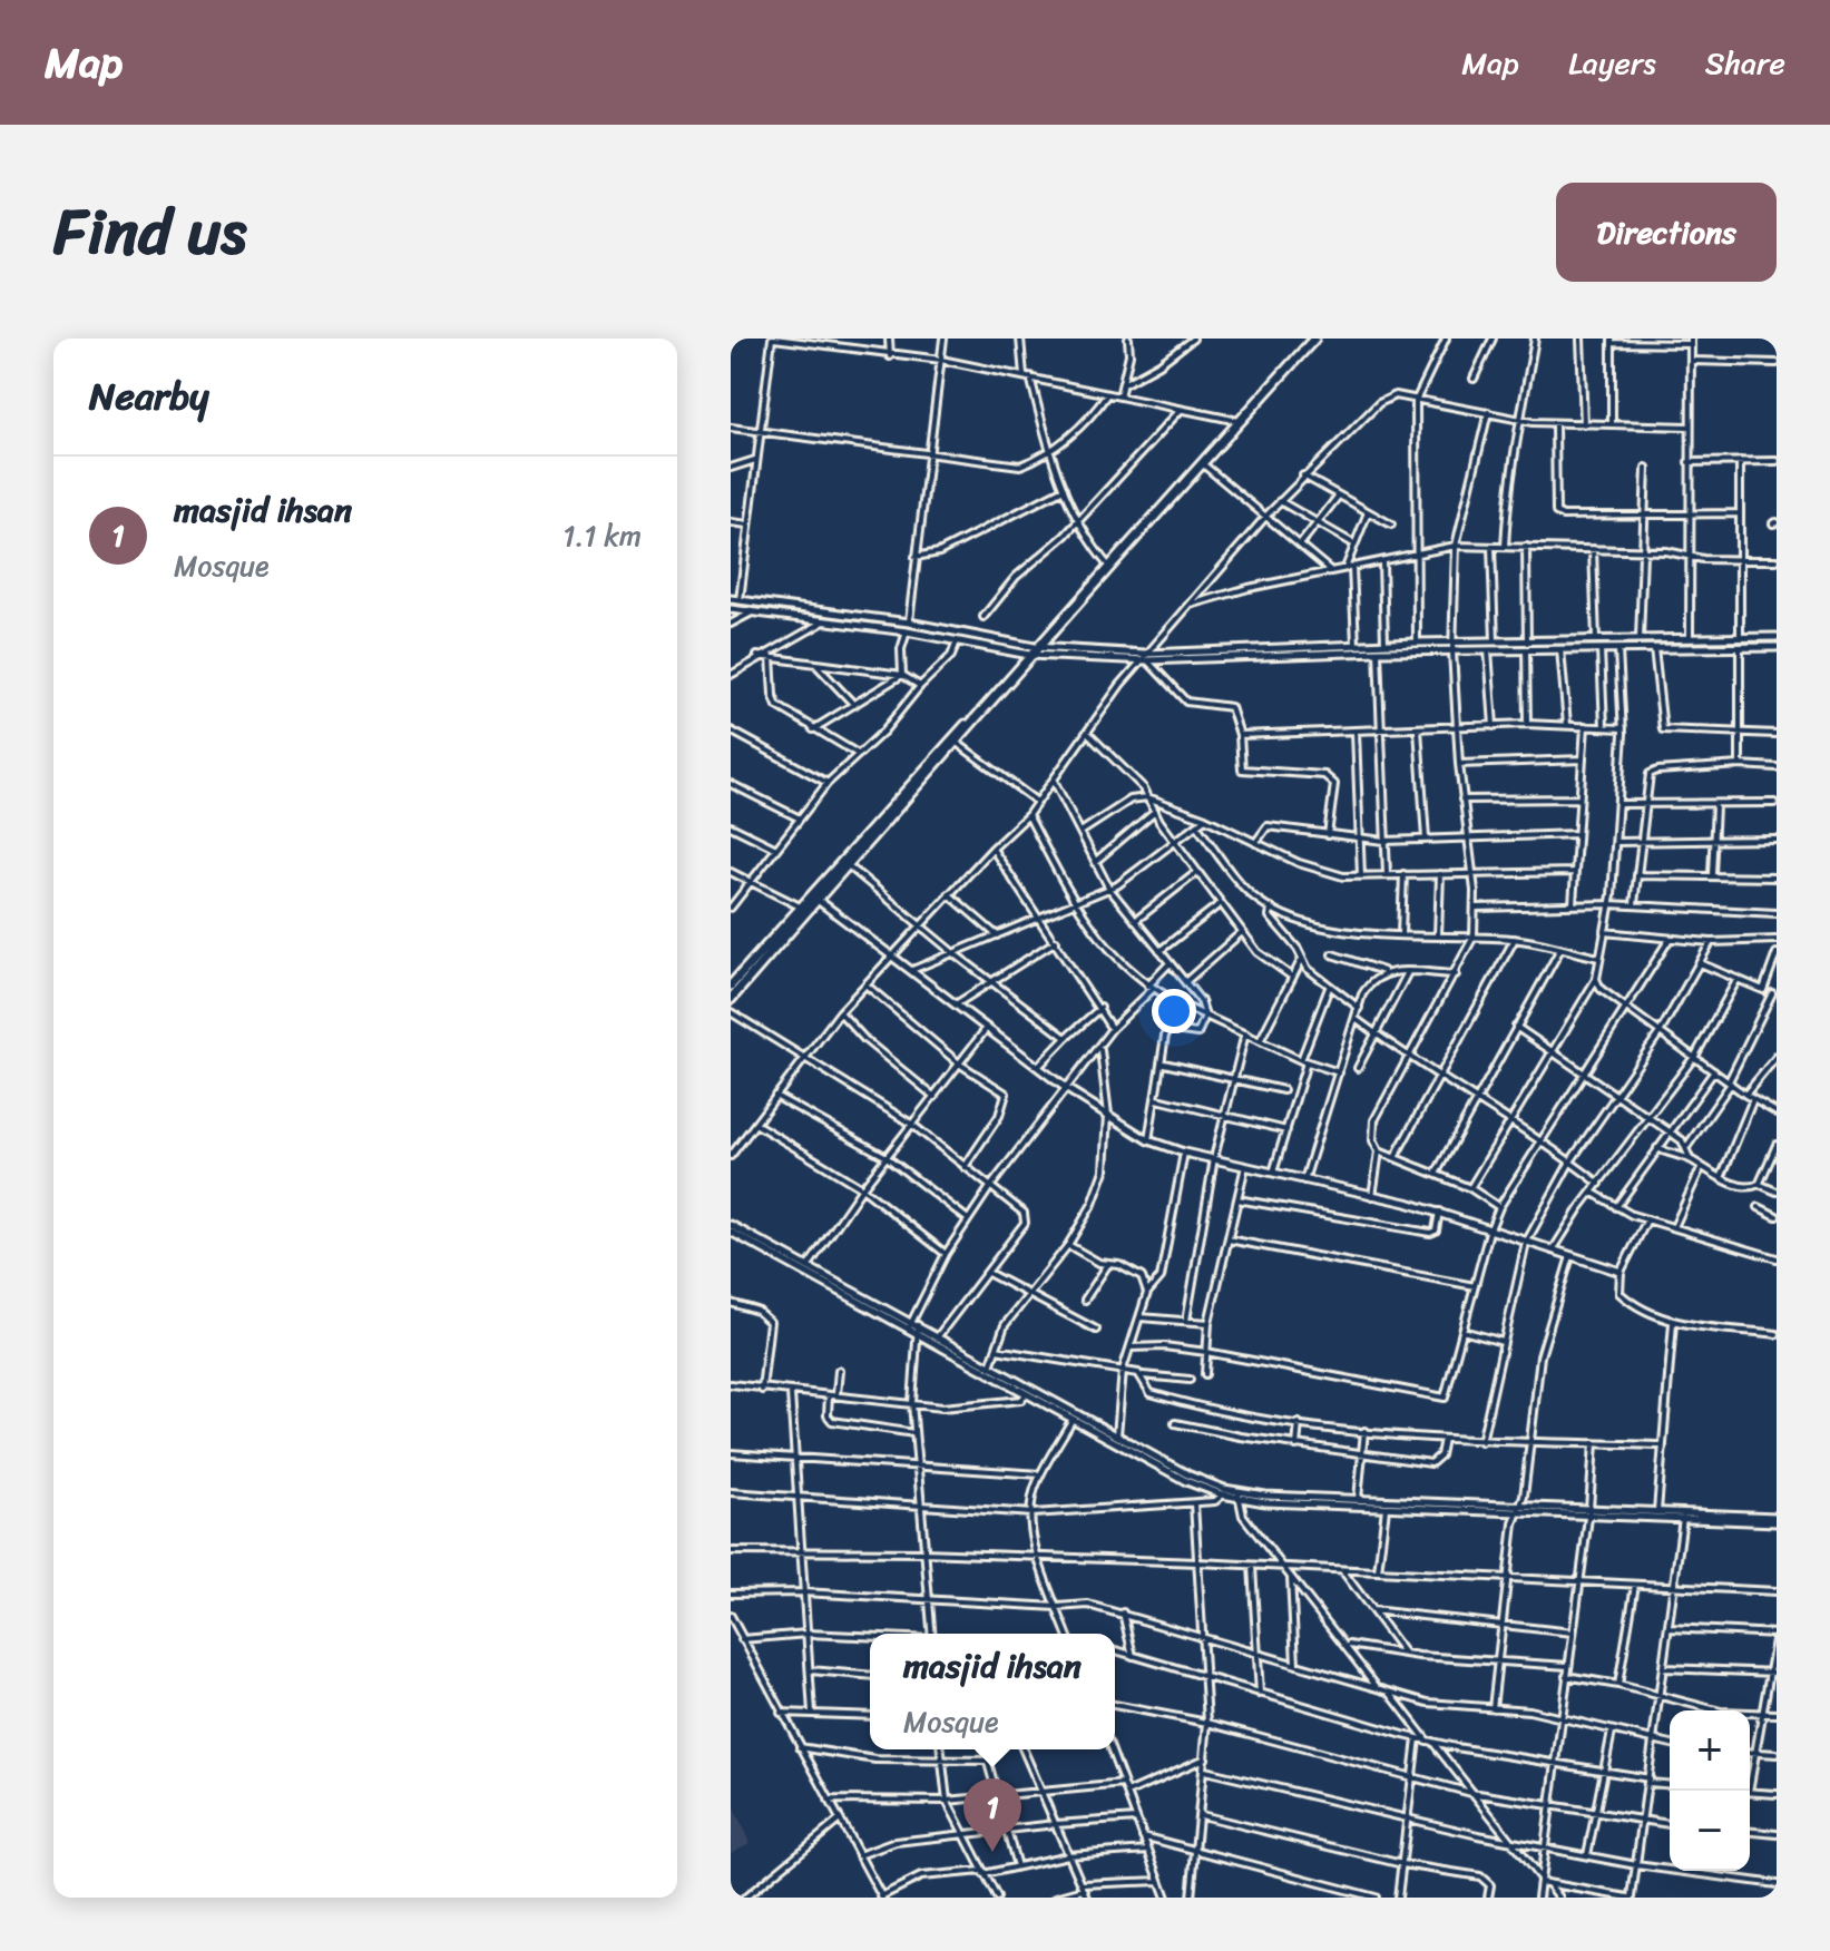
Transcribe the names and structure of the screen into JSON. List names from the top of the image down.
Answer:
{
  "page": {
    "header": "Map",
    "nav": ["Map", "Layers", "Share"],
    "title": "Find us",
    "buttons": "Directions",
    "heading": "Nearby",
    "list": [
      {
        "mark": "1",
        "name": "masjid ihsan",
        "note": "Mosque",
        "value": "1.1 km"
      }
    ],
    "popup": ["masjid ihsan", "Mosque"],
    "map_buttons": ["+", "−"],
    "pins": "1"
  }
}
